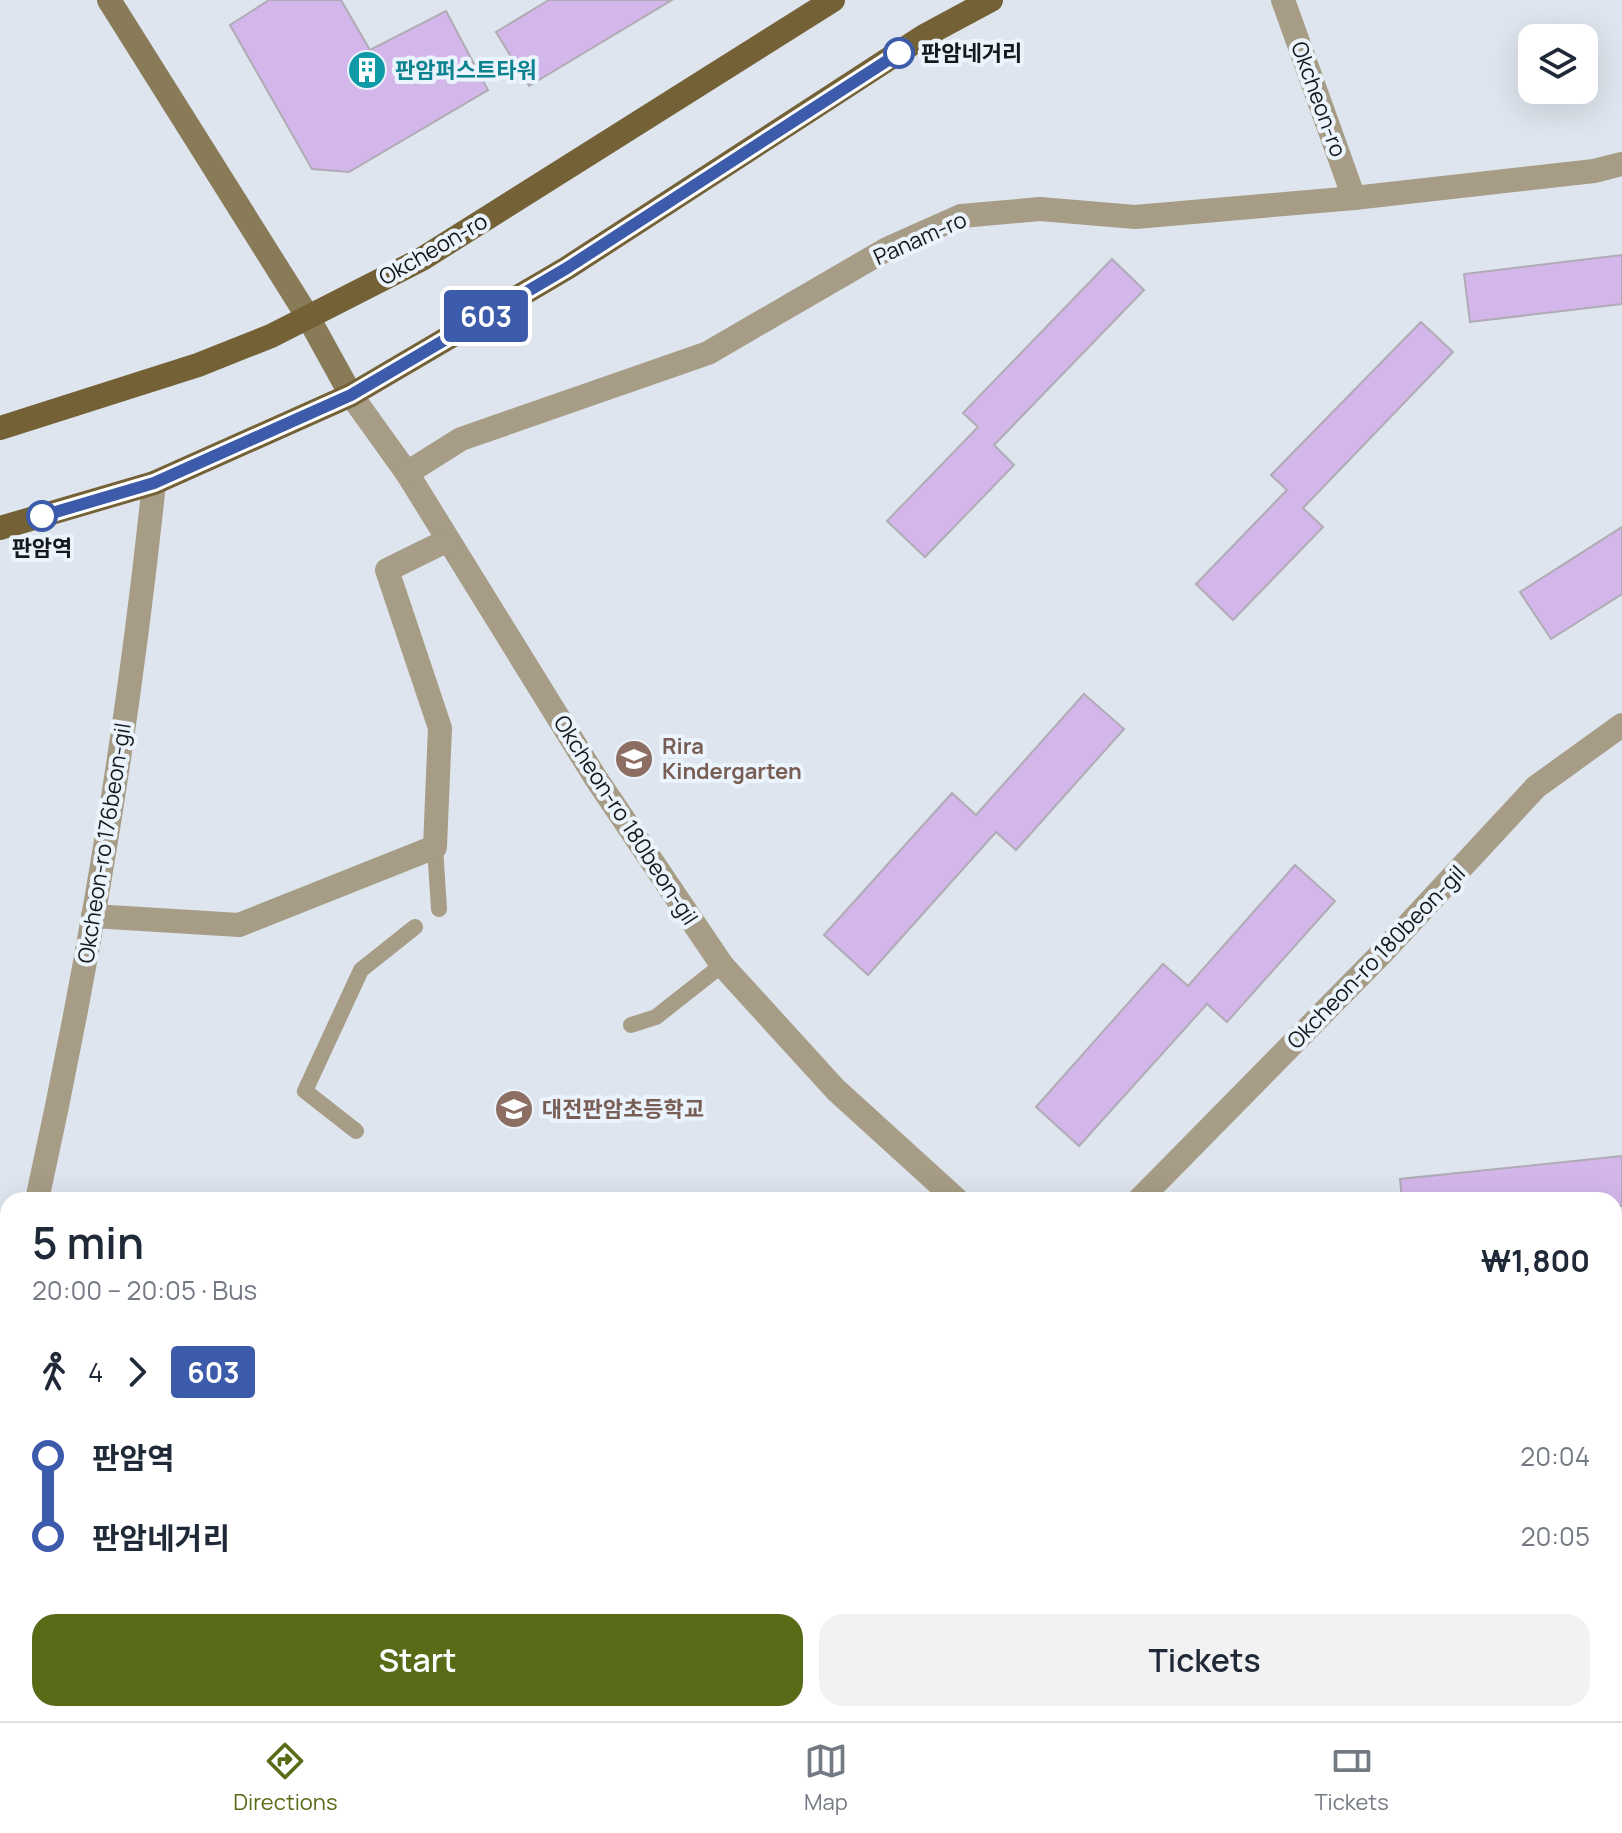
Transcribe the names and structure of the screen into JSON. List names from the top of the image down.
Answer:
{
  "streets": {
    "main road": ["Okcheon-ro"],
    "street": ["Panam-ro", "Okcheon-ro 180beon-gil", "Okcheon-ro 176beon-gil"]
  },
  "crossings": [
    ["Okcheon-ro", "Panam-ro"],
    ["Panam-ro", "Okcheon-ro 180beon-gil"]
  ],
  "places": {
    "other": ["판암네거리", "판암역"],
    "building": ["판암퍼스트타워"],
    "school or university": ["Rira Kindergarten", "대전판암초등학교"]
  },
  "lines": ["bus line 603"],
  "page": {
    "on_map": "603",
    "heading": ["5 min", "20:00 – 20:05 · Bus", "₩1,800"],
    "legs": ["4", "603"],
    "list": [
      {
        "name": "판암역",
        "value": "20:04"
      },
      {
        "name": "판암네거리",
        "value": "20:05"
      }
    ],
    "buttons": ["Start", "Tickets"],
    "tabs": ["Directions", "Map", "Tickets"]
  }
}
